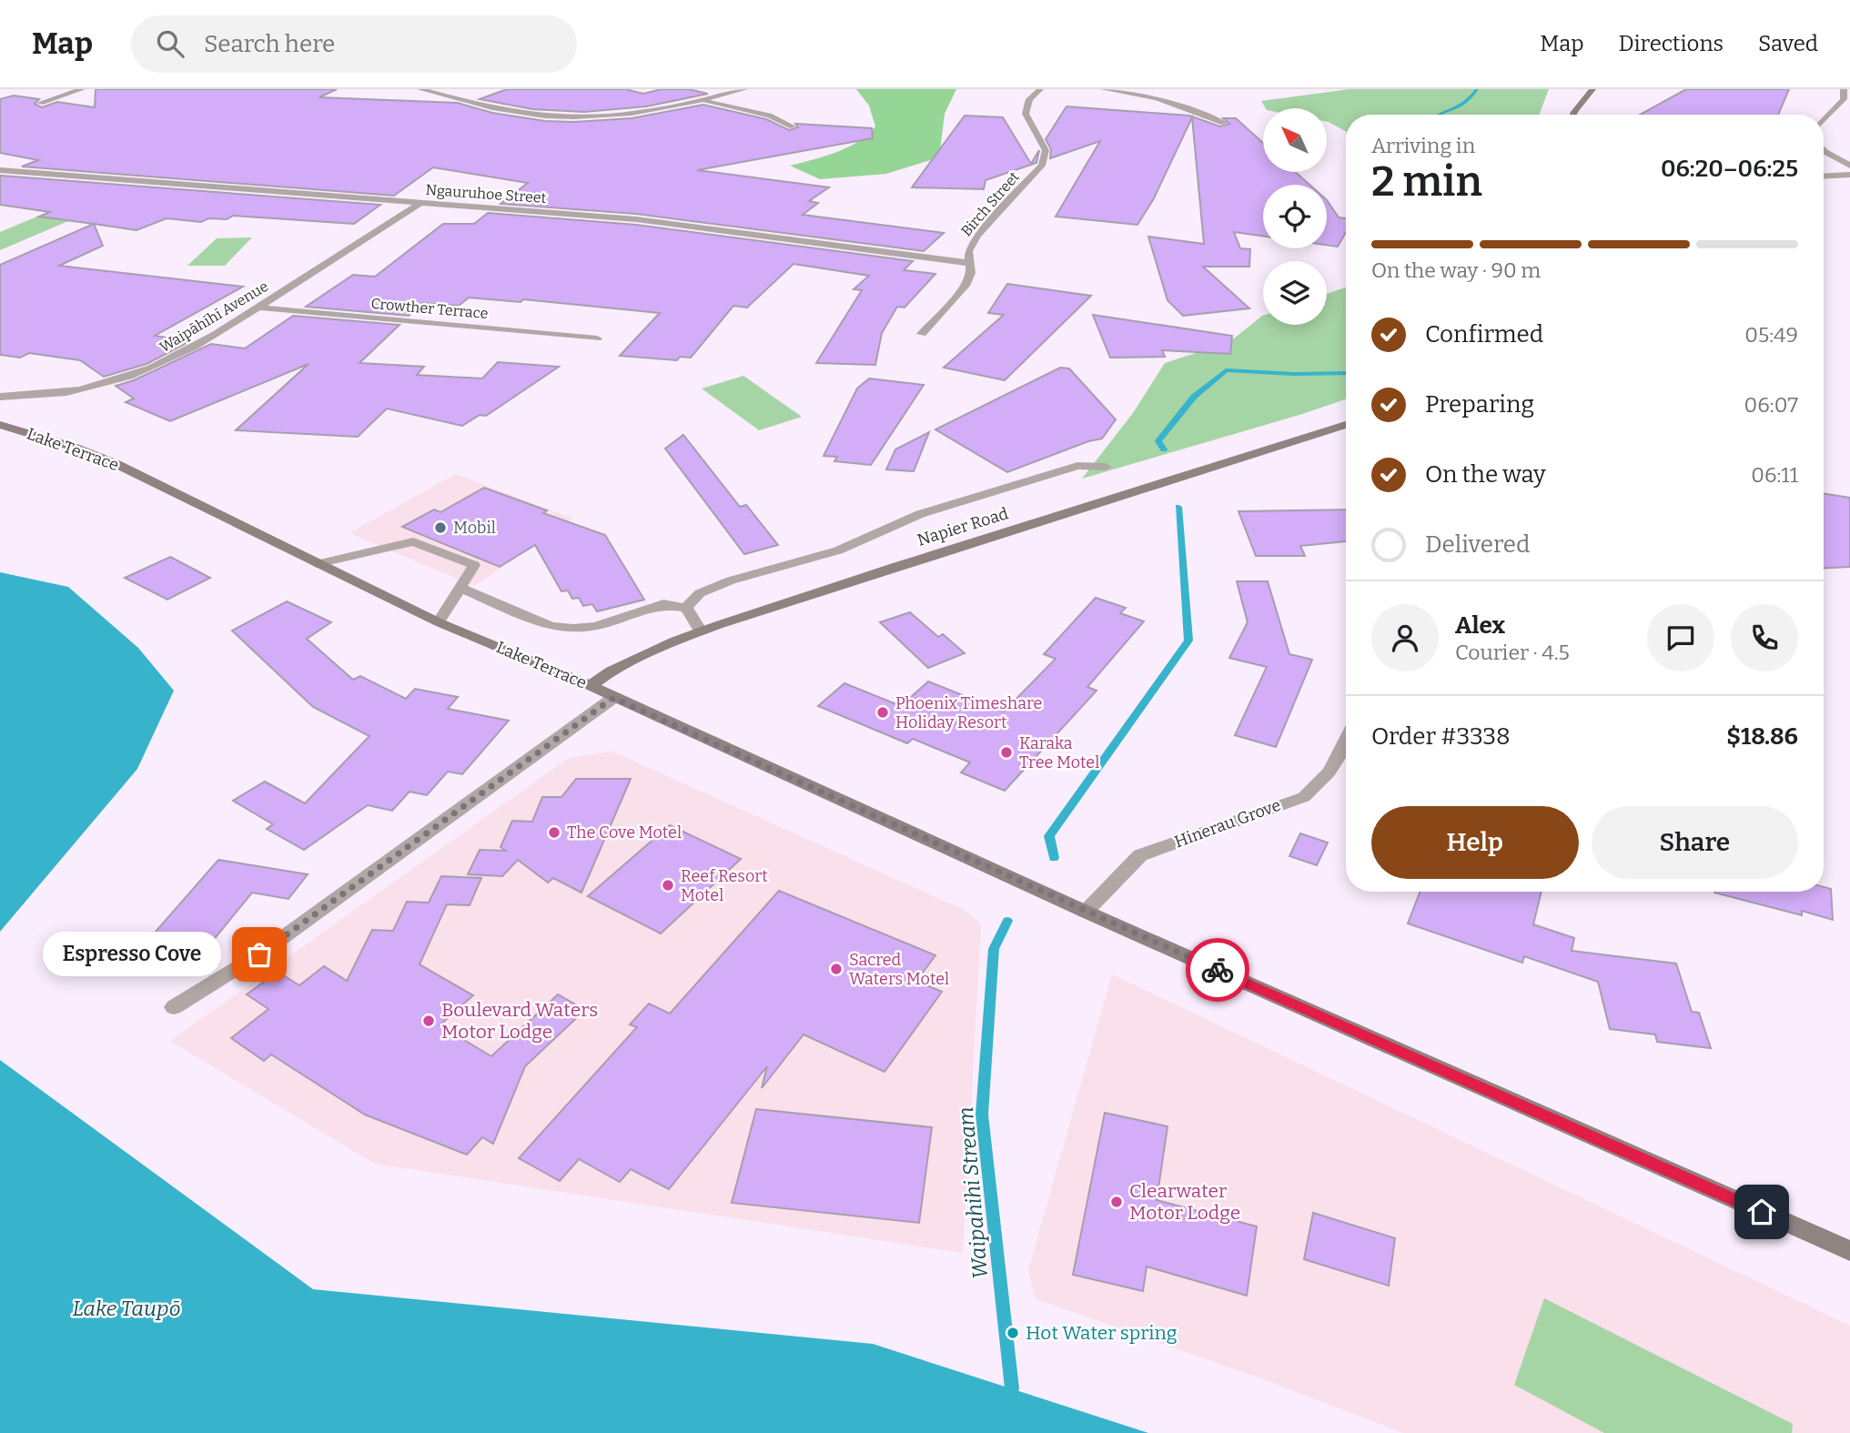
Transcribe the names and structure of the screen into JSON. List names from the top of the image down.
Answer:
{
  "streets": {
    "main road": ["Lake Terrace", "Napier Road"],
    "street": [
      "Ngauruhoe Street",
      "Birch Street",
      "Crowther Terrace",
      "Waipāhīhī Avenue",
      "Hinerau Grove"
    ]
  },
  "crossings": [
    ["Ngauruhoe Street", "Birch Street"],
    ["Ngauruhoe Street", "Waipāhīhī Avenue"],
    ["Crowther Terrace", "Waipāhīhī Avenue"],
    ["Lake Terrace", "Napier Road"],
    ["Lake Terrace", "Hinerau Grove"]
  ],
  "water": ["Waipahihi Stream", "Lake Taupō"],
  "places": [
    "Mobil",
    "Phoenix Timeshare Holiday Resort",
    "Karaka Tree Motel",
    "The Cove Motel",
    "Reef Resort Motel",
    "Espresso Cove",
    "Sacred Waters Motel",
    "Boulevard Waters Motor Lodge",
    "Clearwater Motor Lodge",
    "Hot Water spring"
  ],
  "north": "top left",
  "page": {
    "header": "Map",
    "search": "Search here",
    "nav": ["Map", "Directions", "Saved"],
    "heading": ["2 min", "Arriving in", "06:20–06:25"],
    "panel": [
      "Alex",
      "Courier · 4.5",
      "Order #3338",
      "$18.86"
    ],
    "bar": "On the way · 90 m",
    "list": [
      ["Confirmed", "05:49"],
      ["Preparing", "06:07"],
      ["On the way", "06:11"],
      "Delivered"
    ],
    "buttons": ["Help", "Share"],
    "bubble": "Espresso Cove"
  }
}
